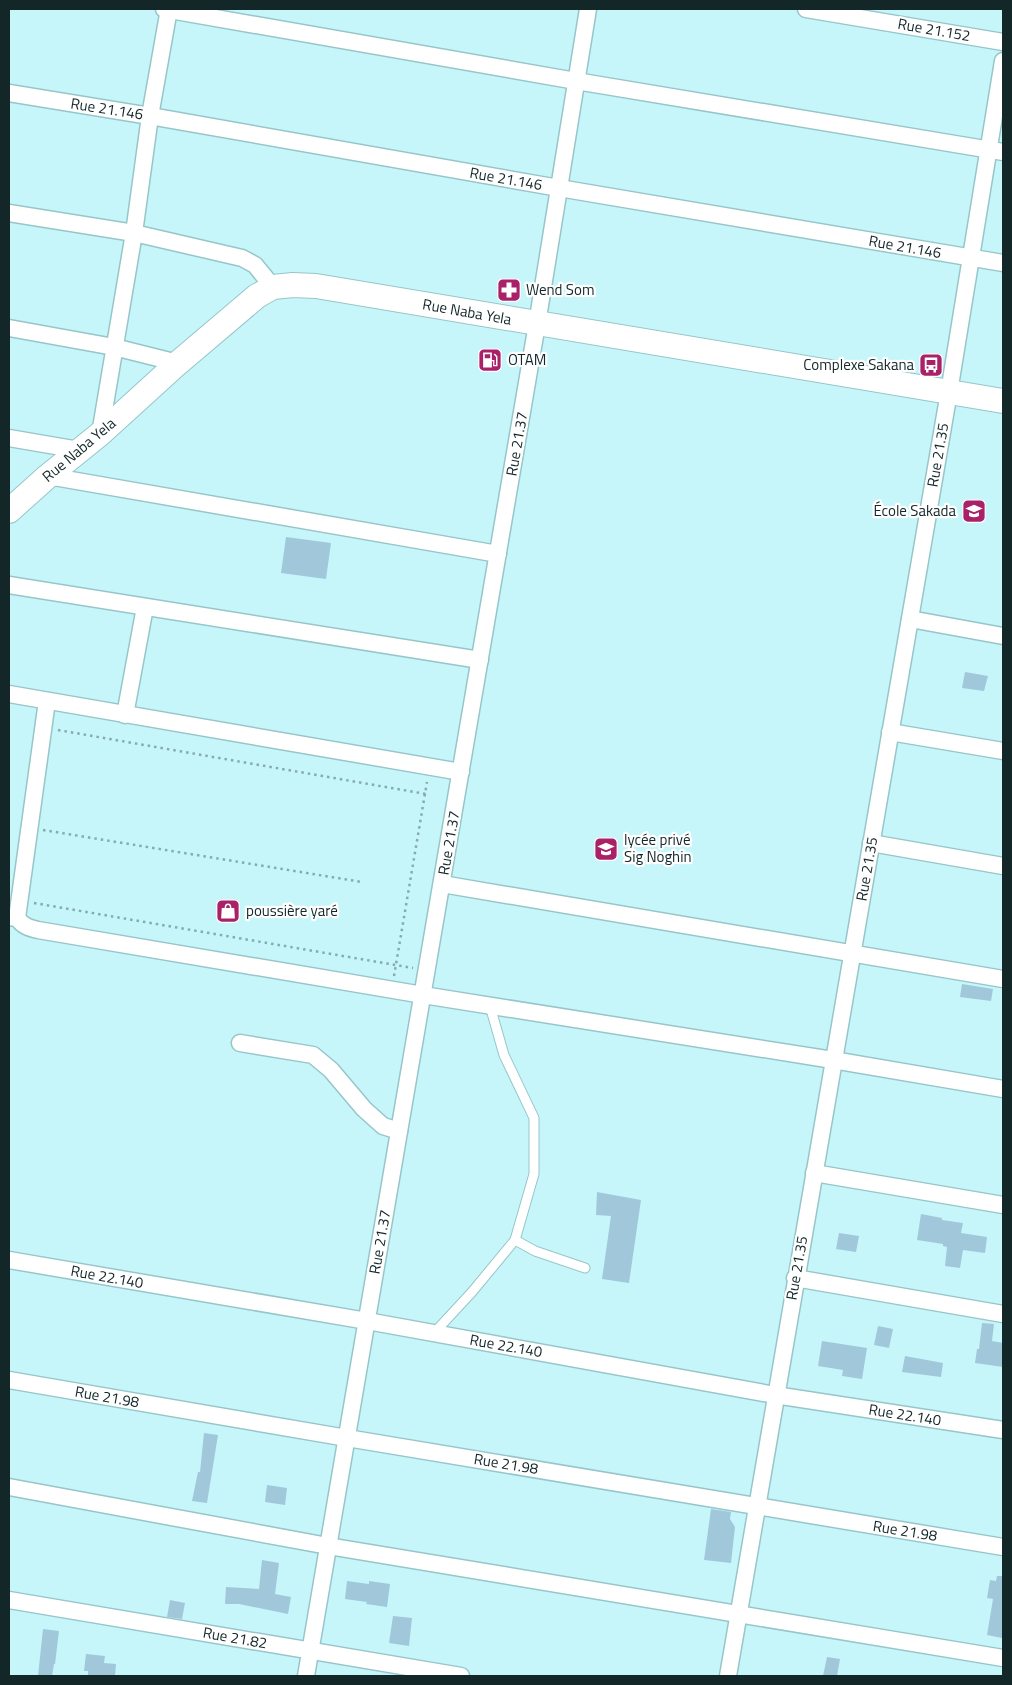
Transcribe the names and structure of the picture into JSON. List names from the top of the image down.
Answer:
{
  "streets": {
    "street": [
      "Rue 21.152",
      "Rue 21.146",
      "Rue Naba Yela",
      "Rue 21.37",
      "Rue 21.35",
      "Rue 22.140",
      "Rue 21.98",
      "Rue 21.82"
    ]
  },
  "crossings": [
    ["Rue 21.146", "Rue 21.37"],
    ["Rue 21.146", "Rue 21.35"],
    ["Rue Naba Yela", "Rue 21.37"],
    ["Rue Naba Yela", "Rue 21.35"],
    ["Rue 21.37", "Rue 22.140"],
    ["Rue 21.37", "Rue 21.98"],
    ["Rue 21.37", "Rue 21.82"],
    ["Rue 21.35", "Rue 22.140"],
    ["Rue 21.35", "Rue 21.98"]
  ],
  "places": {
    "pharmacy": ["Wend Som"],
    "fuel station": ["OTAM"],
    "bus stop": ["Complexe Sakana"],
    "school or university": ["École Sakada", "lycée privé Sig Noghin"],
    "shop": ["poussière yaré"]
  }
}
